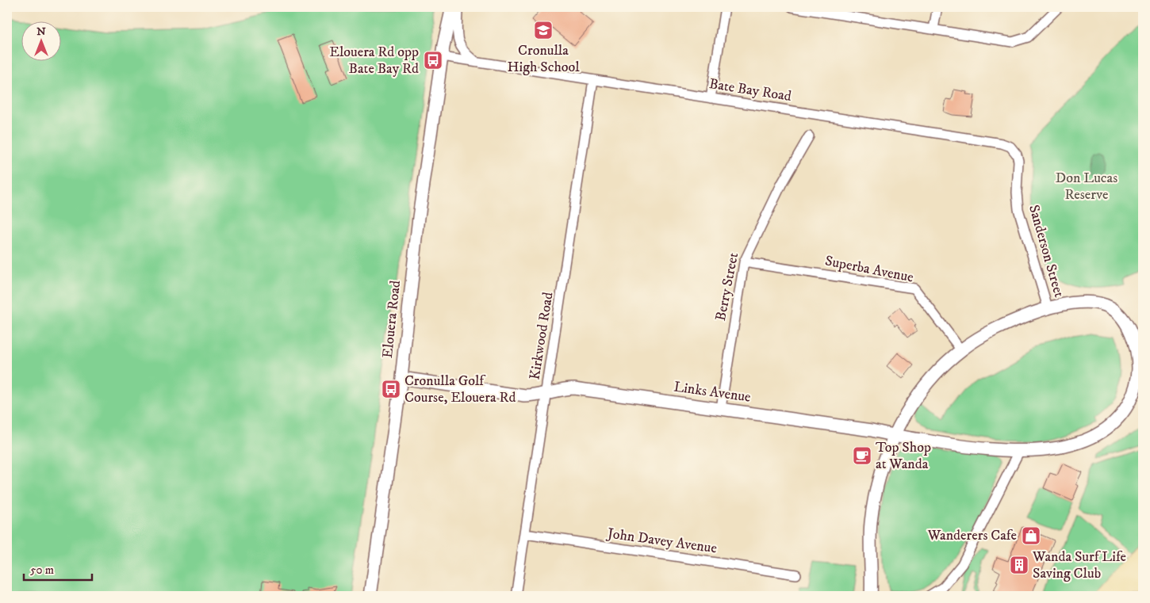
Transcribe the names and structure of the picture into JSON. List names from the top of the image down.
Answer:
{
  "streets": {
    "street": [
      "Bate Bay Road",
      "Sanderson Street",
      "Superba Avenue",
      "Berry Street",
      "Elouera Road",
      "Kirkwood Road",
      "Links Avenue",
      "John Davey Avenue"
    ]
  },
  "crossings": [
    ["Bate Bay Road", "Sanderson Street"],
    ["Bate Bay Road", "Elouera Road"],
    ["Bate Bay Road", "Kirkwood Road"],
    ["Sanderson Street", "Links Avenue"],
    ["Superba Avenue", "Berry Street"],
    ["Berry Street", "Links Avenue"],
    ["Elouera Road", "Links Avenue"],
    ["Kirkwood Road", "Links Avenue"],
    ["Kirkwood Road", "John Davey Avenue"]
  ],
  "parks": ["Don Lucas Reserve"],
  "places": {
    "school or university": ["Cronulla High School"],
    "bus stop": ["Elouera Rd opp Bate Bay Rd", "Cronulla Golf Course, Elouera Rd"],
    "cafe": ["Top Shop at Wanda"],
    "shop": ["Wanderers Cafe"],
    "building": ["Wanda Surf Life Saving Club"]
  },
  "scale_bar": "50 m",
  "north": "top"
}
